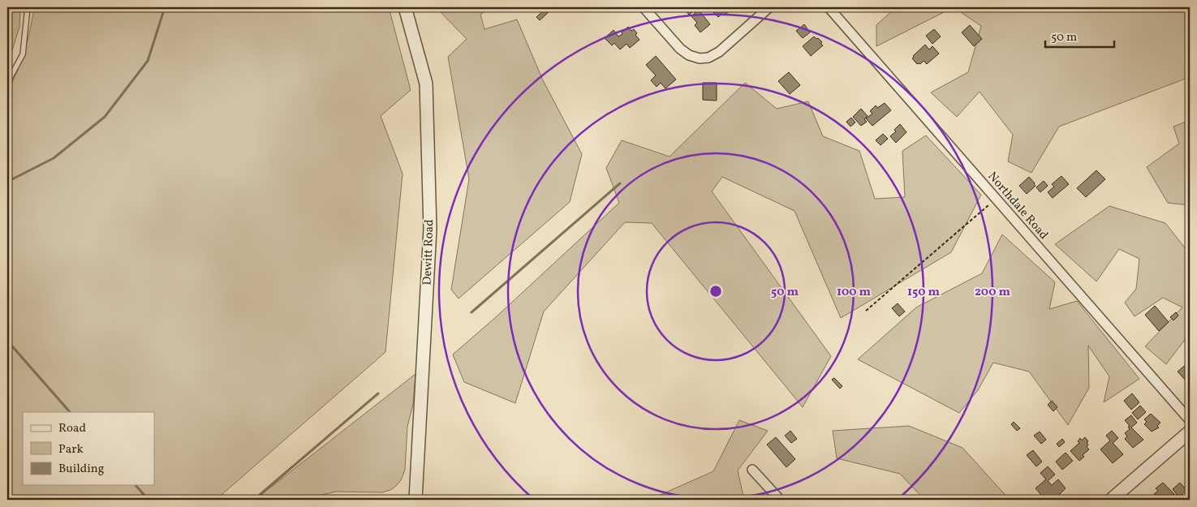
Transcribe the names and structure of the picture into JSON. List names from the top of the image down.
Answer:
{
  "streets": {
    "street": ["Northdale Road", "Dewitt Road"]
  },
  "legend": ["Road", "Park", "Building"],
  "scale_bar": "50 m",
  "rings": [
    "50 m",
    "100 m",
    "150 m",
    "200 m"
  ]
}
